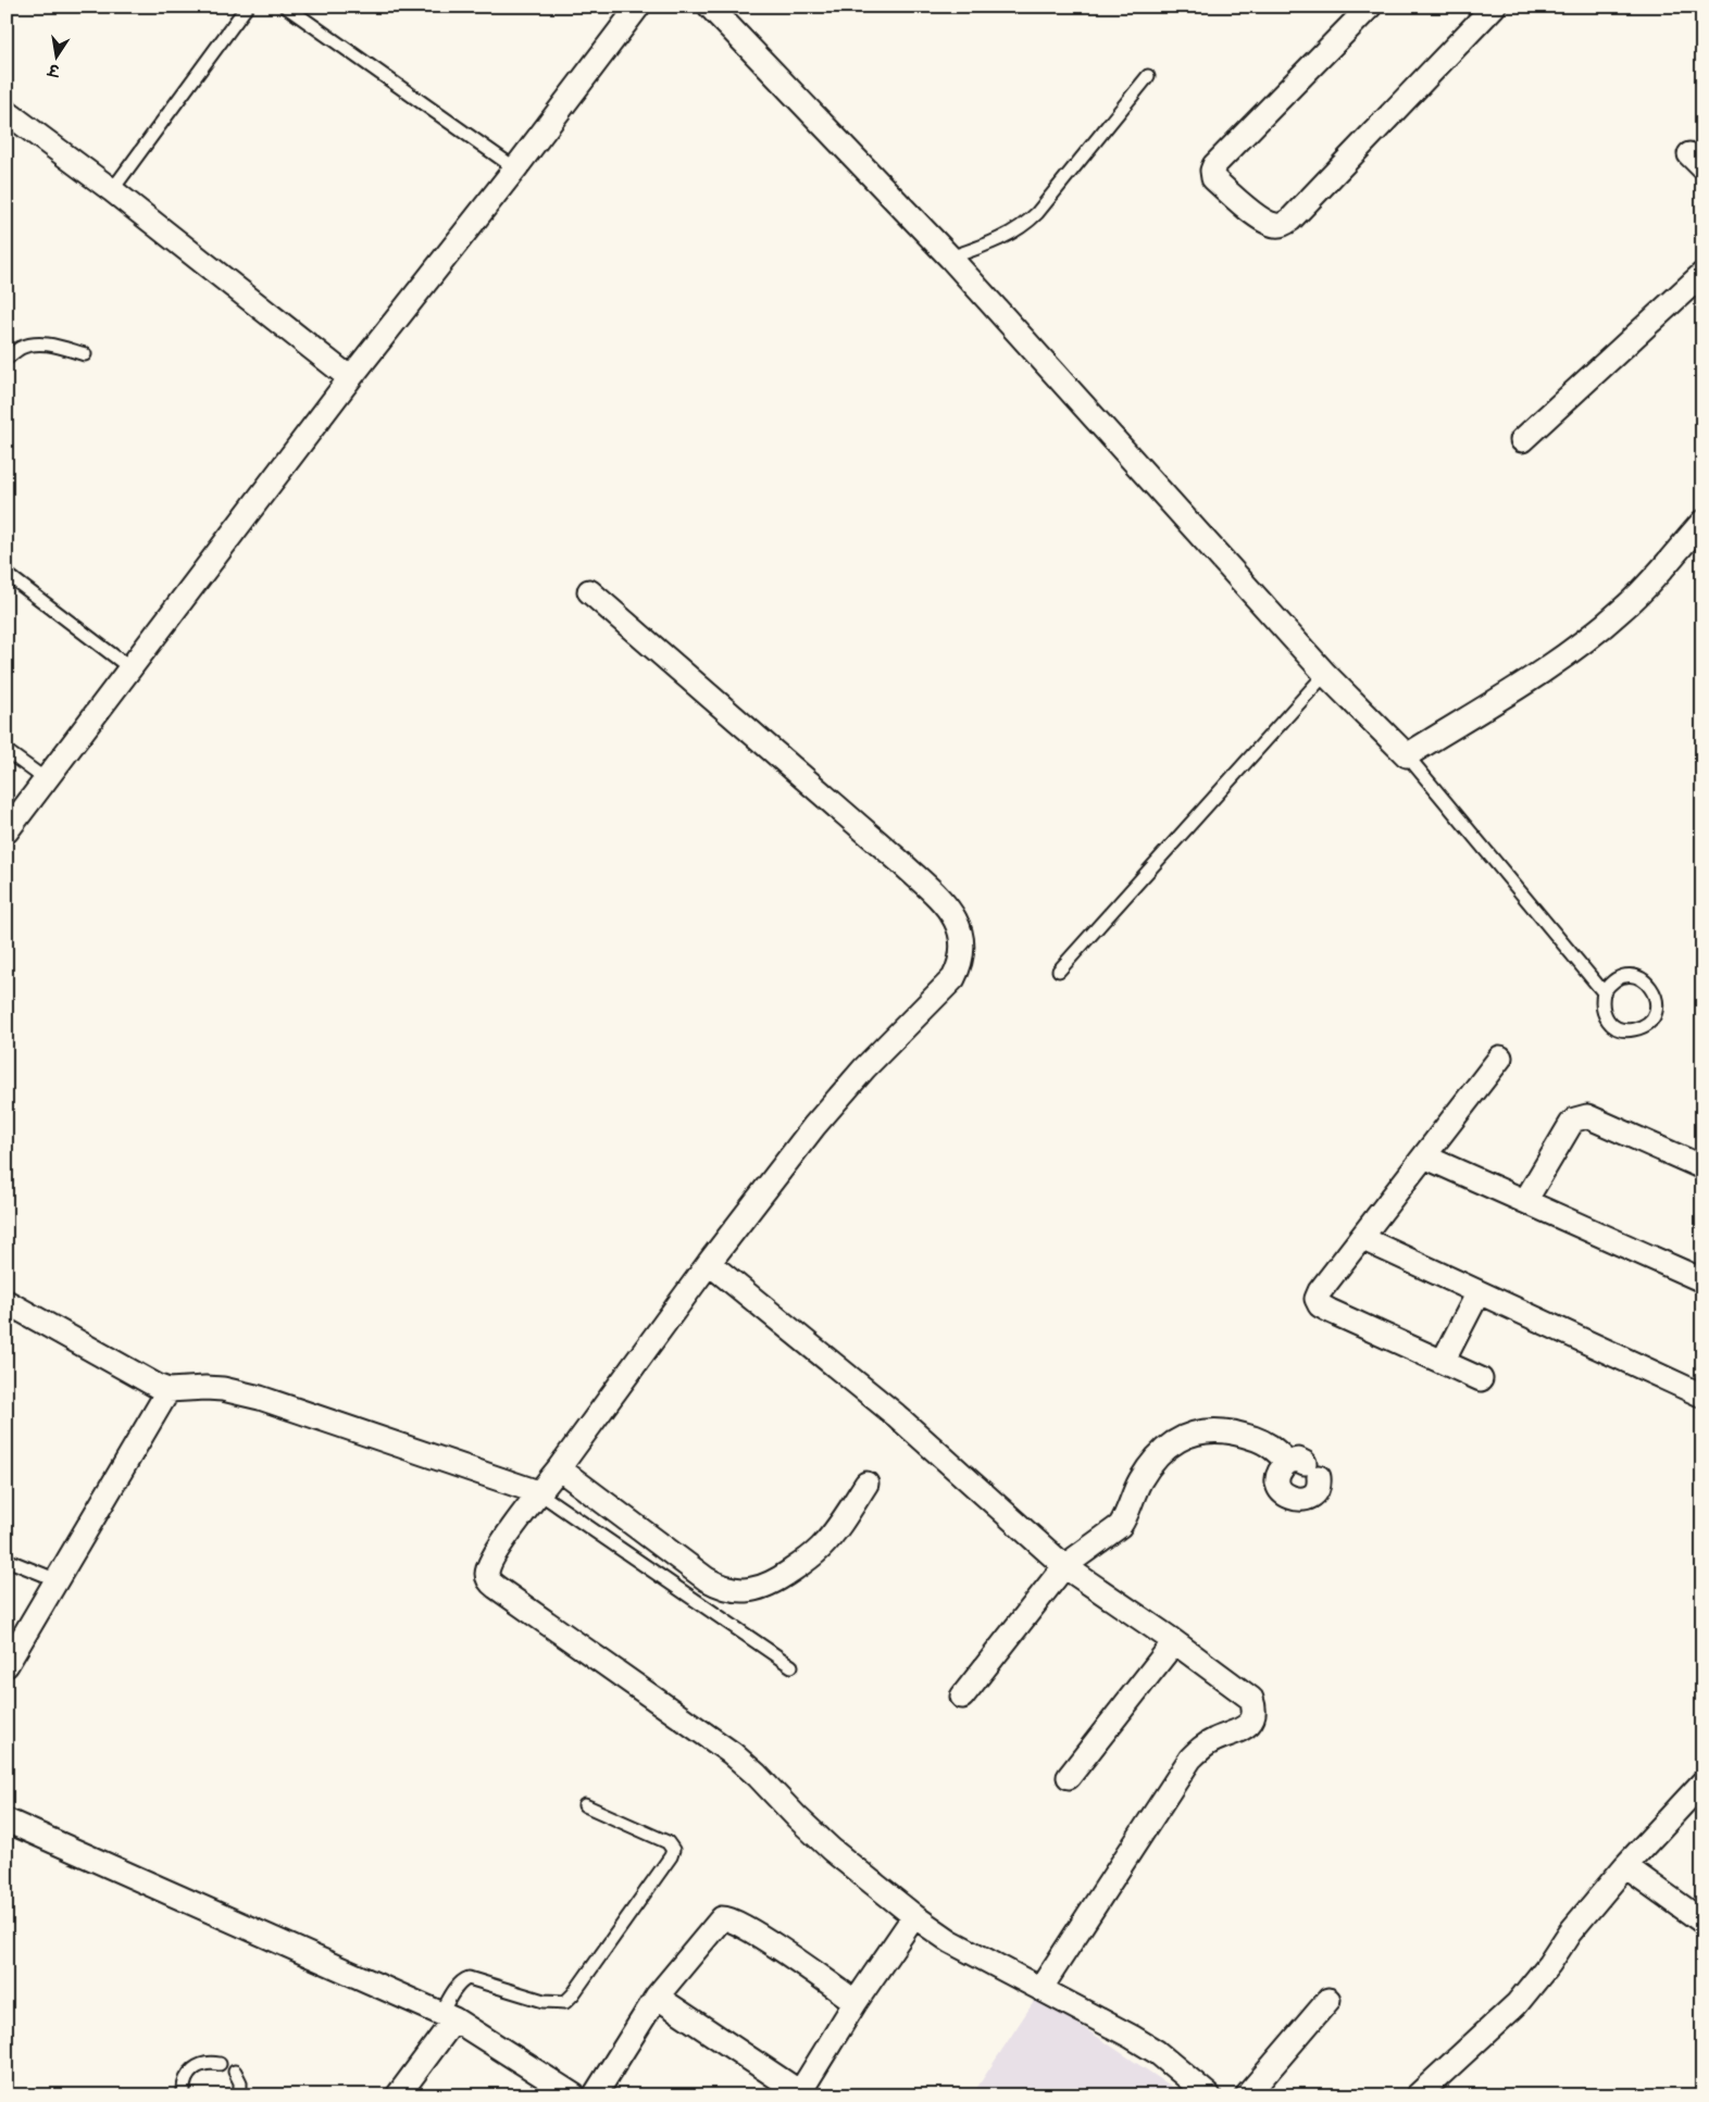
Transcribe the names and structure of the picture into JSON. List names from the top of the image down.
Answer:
{
  "north": "bottom"
}
